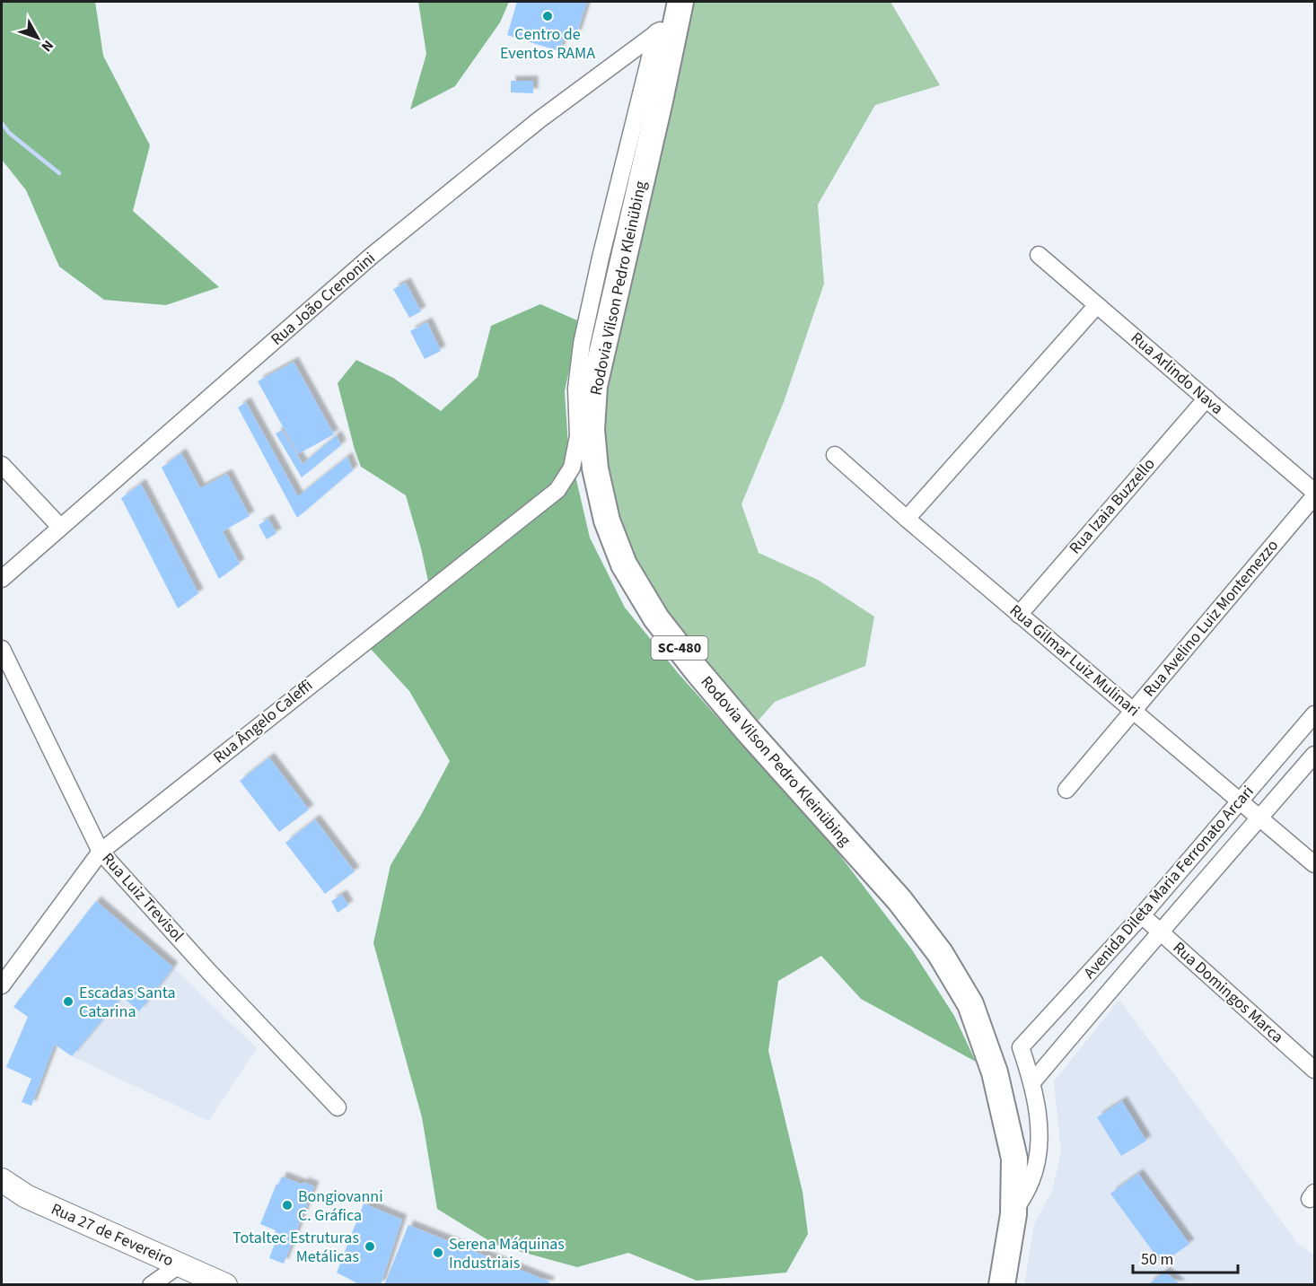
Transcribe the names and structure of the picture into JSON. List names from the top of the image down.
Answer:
{
  "streets": {
    "main road": ["Rodovia Vilson Pedro Kleinübing", "SC-480", "Rua 27 de Fevereiro"],
    "street": [
      "Rua João Crenonini",
      "Rua Arlindo Nava",
      "Rua Izaia Buzzello",
      "Rua Avelino Luiz Montemezzo",
      "Rua Gilmar Luiz Mulinari",
      "Rua Ângelo Caleffi",
      "Avenida Dileta Maria Ferronato Arcari",
      "Rua Luiz Trevisol",
      "Rua Domingos Marca"
    ]
  },
  "crossings": [
    ["Rodovia Vilson Pedro Kleinübing", "Rua João Crenonini"],
    ["Rodovia Vilson Pedro Kleinübing", "Rua Ângelo Caleffi"],
    ["Rua João Crenonini", "Rua Ângelo Caleffi"],
    ["Rua Arlindo Nava", "Rua Izaia Buzzello"],
    ["Rua Izaia Buzzello", "Rua Gilmar Luiz Mulinari"],
    ["Rua Avelino Luiz Montemezzo", "Rua Gilmar Luiz Mulinari"],
    ["Rua Gilmar Luiz Mulinari", "Avenida Dileta Maria Ferronato Arcari"],
    ["Rua Ângelo Caleffi", "Rua Luiz Trevisol"],
    ["Avenida Dileta Maria Ferronato Arcari", "Rua Domingos Marca"]
  ],
  "places": [
    "Centro de Eventos RAMA",
    "Escadas Santa Catarina",
    "Bongiovanni C. Gráfica",
    "Totaltec Estruturas Metálicas",
    "Serena Máquinas Industriais"
  ],
  "scale_bar": "50 m",
  "north": "bottom right"
}
